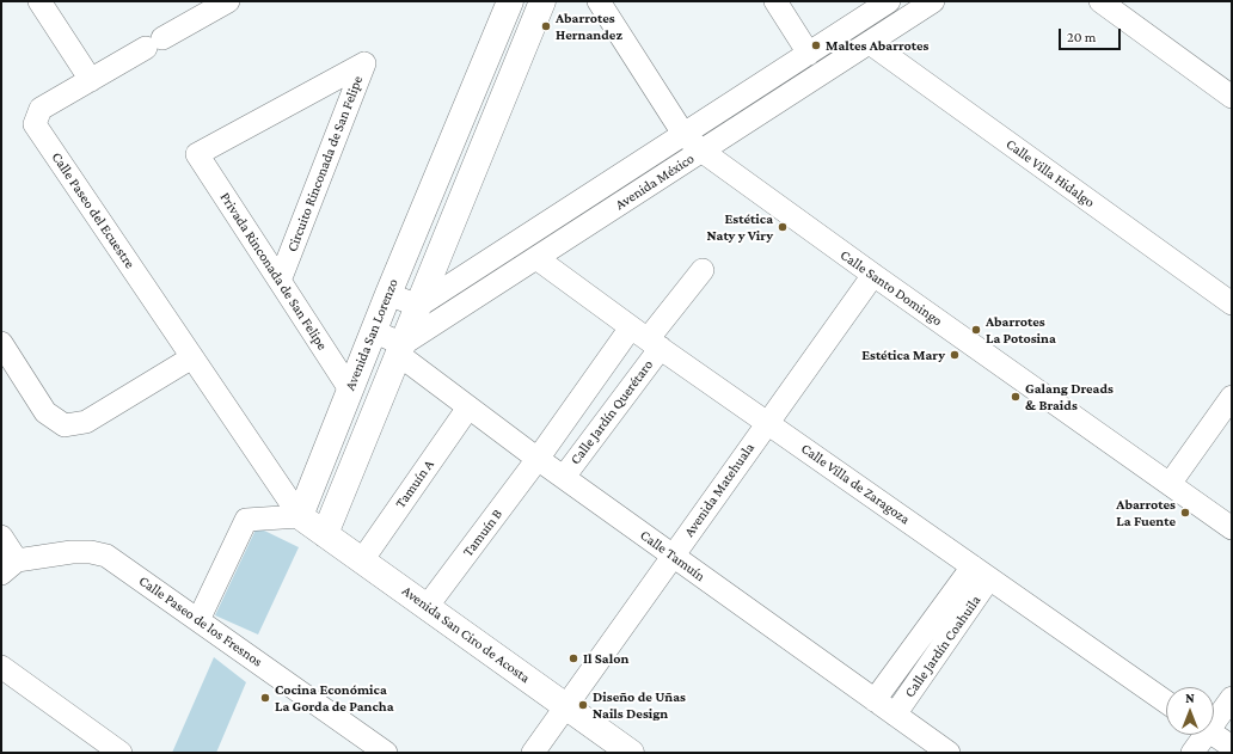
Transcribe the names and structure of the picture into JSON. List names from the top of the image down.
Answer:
{
  "streets": {
    "street": [
      "Circuito Rinconada de San Felipe",
      "Calle Villa Hidalgo",
      "Avenida México",
      "Calle Paseo del Ecuestre",
      "Privada Rinconada de San Felipe",
      "Calle Santo Domingo",
      "Avenida San Lorenzo",
      "Calle Jardín Querétaro",
      "Tamuín A",
      "Calle Villa de Zaragoza",
      "Avenida Matehuala",
      "Tamuín B",
      "Calle Tamuín",
      "Calle Paseo de los Fresnos",
      "Avenida San Ciro de Acosta",
      "Calle Jardín Coahuila"
    ]
  },
  "crossings": [
    ["Circuito Rinconada de San Felipe", "Privada Rinconada de San Felipe"],
    ["Calle Villa Hidalgo", "Avenida México"],
    ["Avenida México", "Calle Santo Domingo"],
    ["Avenida México", "Calle Villa de Zaragoza"],
    ["Avenida México", "Calle Tamuín"],
    ["Calle Paseo del Ecuestre", "Avenida San Lorenzo"],
    ["Calle Paseo del Ecuestre", "Avenida San Ciro de Acosta"],
    ["Privada Rinconada de San Felipe", "Avenida San Lorenzo"],
    ["Calle Santo Domingo", "Avenida Matehuala"],
    ["Avenida San Lorenzo", "Avenida San Ciro de Acosta"],
    ["Calle Jardín Querétaro", "Calle Villa de Zaragoza"],
    ["Calle Jardín Querétaro", "Calle Tamuín"],
    ["Tamuín A", "Calle Tamuín"],
    ["Tamuín A", "Avenida San Ciro de Acosta"],
    ["Calle Villa de Zaragoza", "Avenida Matehuala"],
    ["Calle Villa de Zaragoza", "Calle Jardín Coahuila"],
    ["Avenida Matehuala", "Calle Tamuín"],
    ["Avenida Matehuala", "Avenida San Ciro de Acosta"],
    ["Tamuín B", "Calle Tamuín"],
    ["Tamuín B", "Avenida San Ciro de Acosta"],
    ["Calle Tamuín", "Calle Jardín Coahuila"]
  ],
  "places": [
    "Abarrotes Hernandez",
    "Maltes Abarrotes",
    "Estética Naty y Viry",
    "Abarrotes La Potosina",
    "Estética Mary",
    "Galang Dreads & Braids",
    "Abarrotes La Fuente",
    "Il Salon",
    "Cocina Económica La Gorda de Pancha",
    "Diseño de Uñas Nails Design"
  ],
  "scale_bar": "20 m",
  "north": "top"
}
